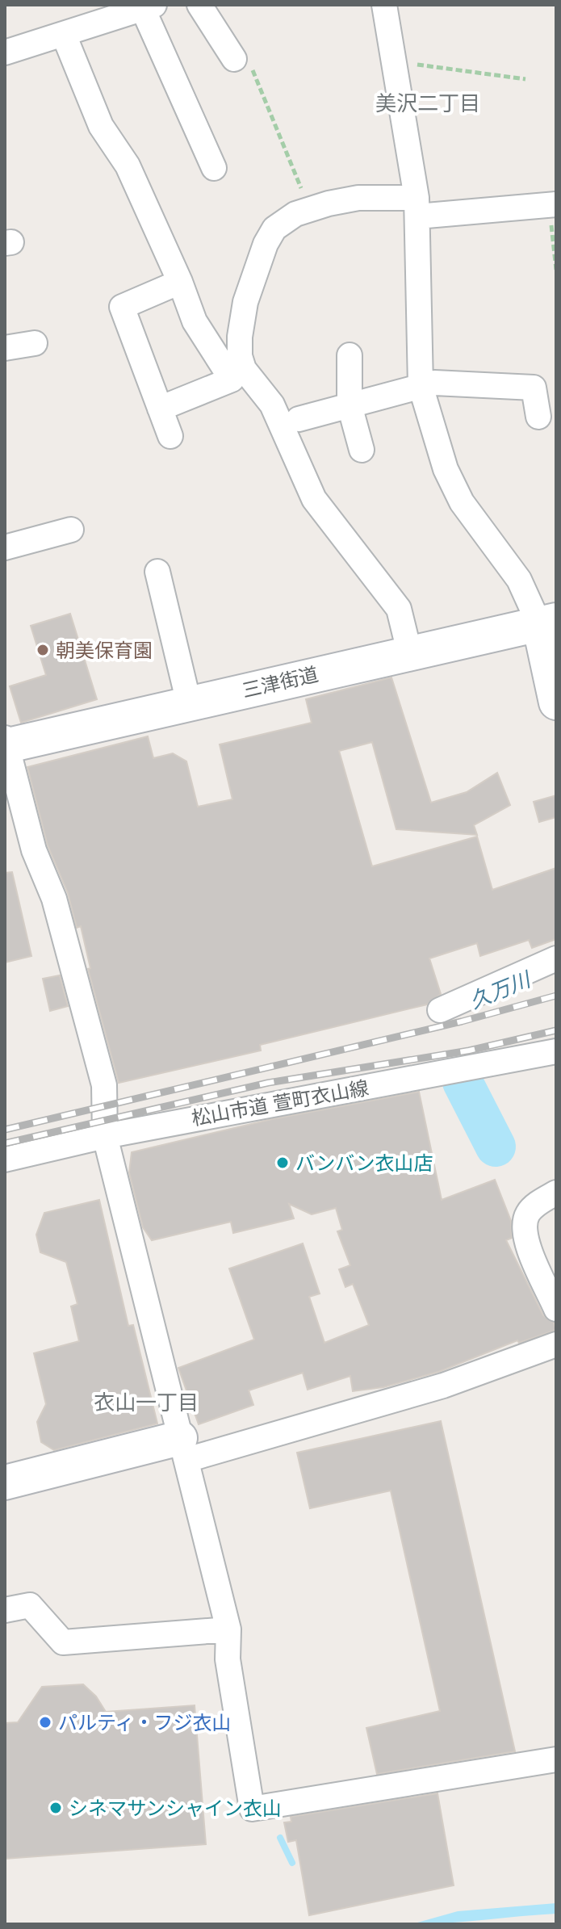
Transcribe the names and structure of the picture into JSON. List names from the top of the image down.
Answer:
{
  "streets": {
    "street": ["三津街道", "松山市道 萱町衣山線"]
  },
  "districts": ["美沢二丁目", "衣山一丁目"],
  "water": ["久万川"],
  "places": [
    "朝美保育園",
    "バンバン衣山店",
    "パルティ・フジ衣山",
    "シネマサンシャイン衣山"
  ]
}
